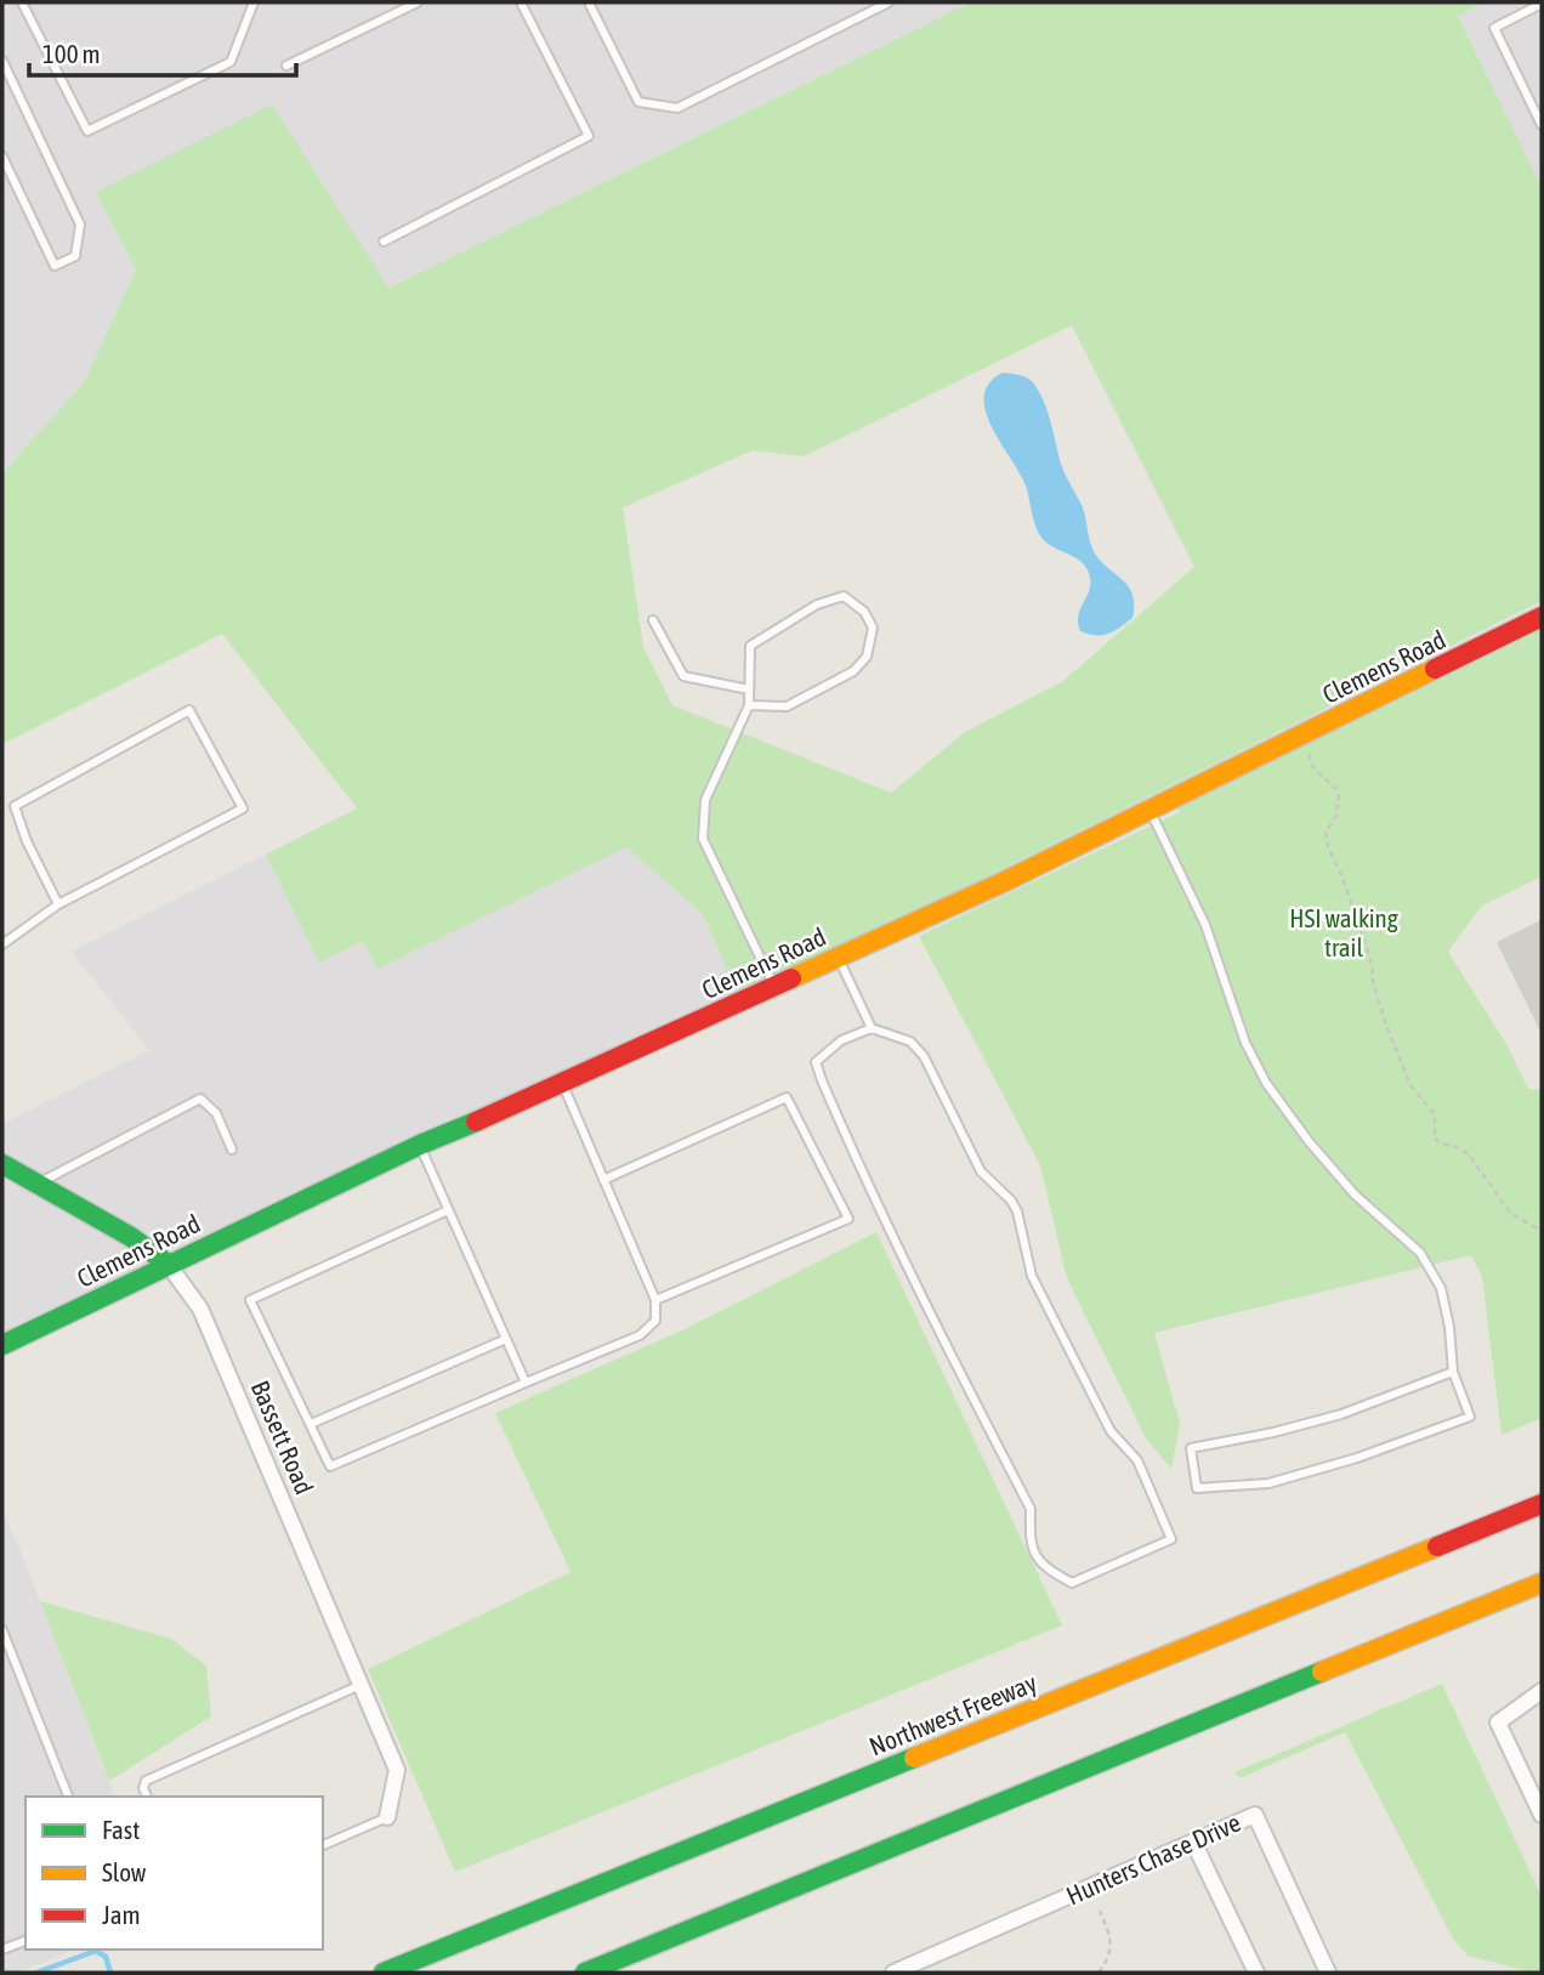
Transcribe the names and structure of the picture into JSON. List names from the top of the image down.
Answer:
{
  "streets": {
    "main road": ["Clemens Road", "Bassett Road", "Northwest Freeway"],
    "street": ["Hunters Chase Drive"]
  },
  "crossings": [
    ["Clemens Road", "Bassett Road"]
  ],
  "parks": ["HSI walking trail"],
  "legend": ["Fast", "Slow", "Jam"],
  "scale_bar": "100 m"
}
